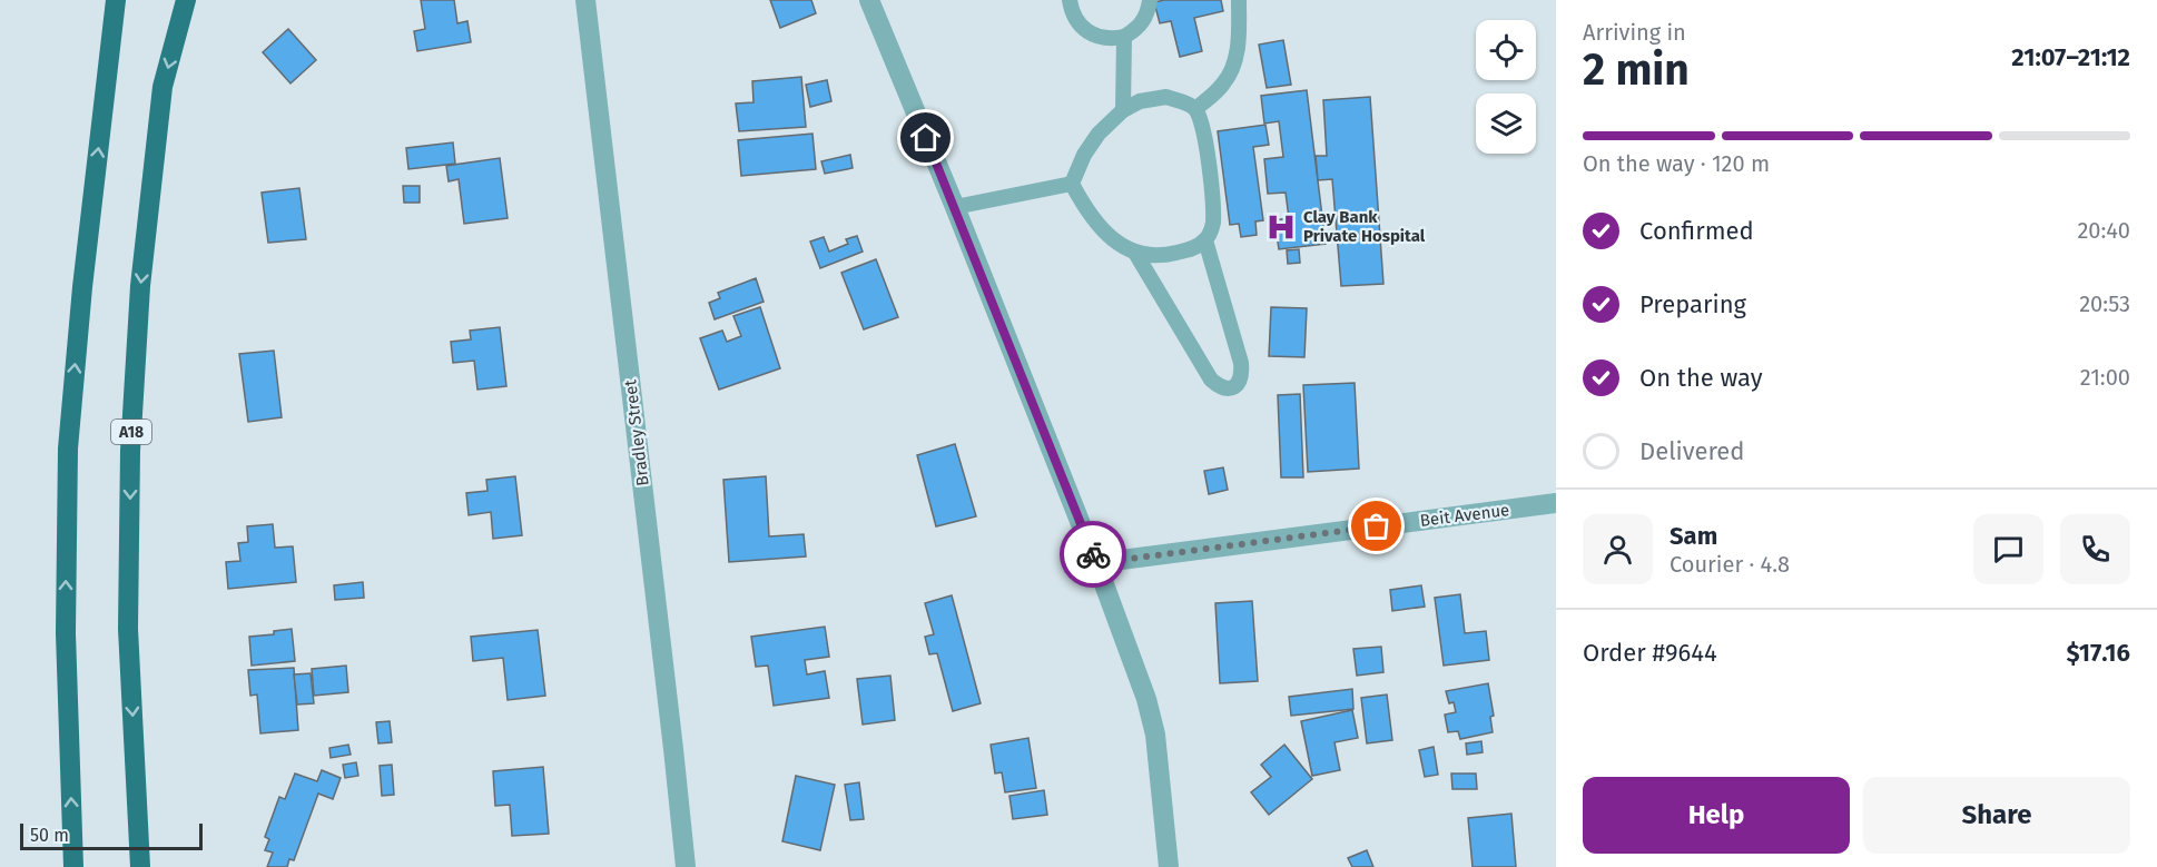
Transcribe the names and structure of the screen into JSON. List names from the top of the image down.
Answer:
{
  "streets": {
    "highway": ["A18"],
    "street": ["Bradley Street", "Beit Avenue"]
  },
  "places": {
    "hospital": ["Clay Bank Private Hospital"]
  },
  "scale_bar": "50 m",
  "page": {
    "heading": ["2 min", "Arriving in", "21:07–21:12"],
    "panel": [
      "Sam",
      "Courier · 4.8",
      "Order #9644",
      "$17.16"
    ],
    "bar": "On the way · 120 m",
    "list": [
      ["Confirmed", "20:40"],
      ["Preparing", "20:53"],
      ["On the way", "21:00"],
      "Delivered"
    ],
    "buttons": ["Help", "Share"],
    "scale": "50 m"
  }
}
